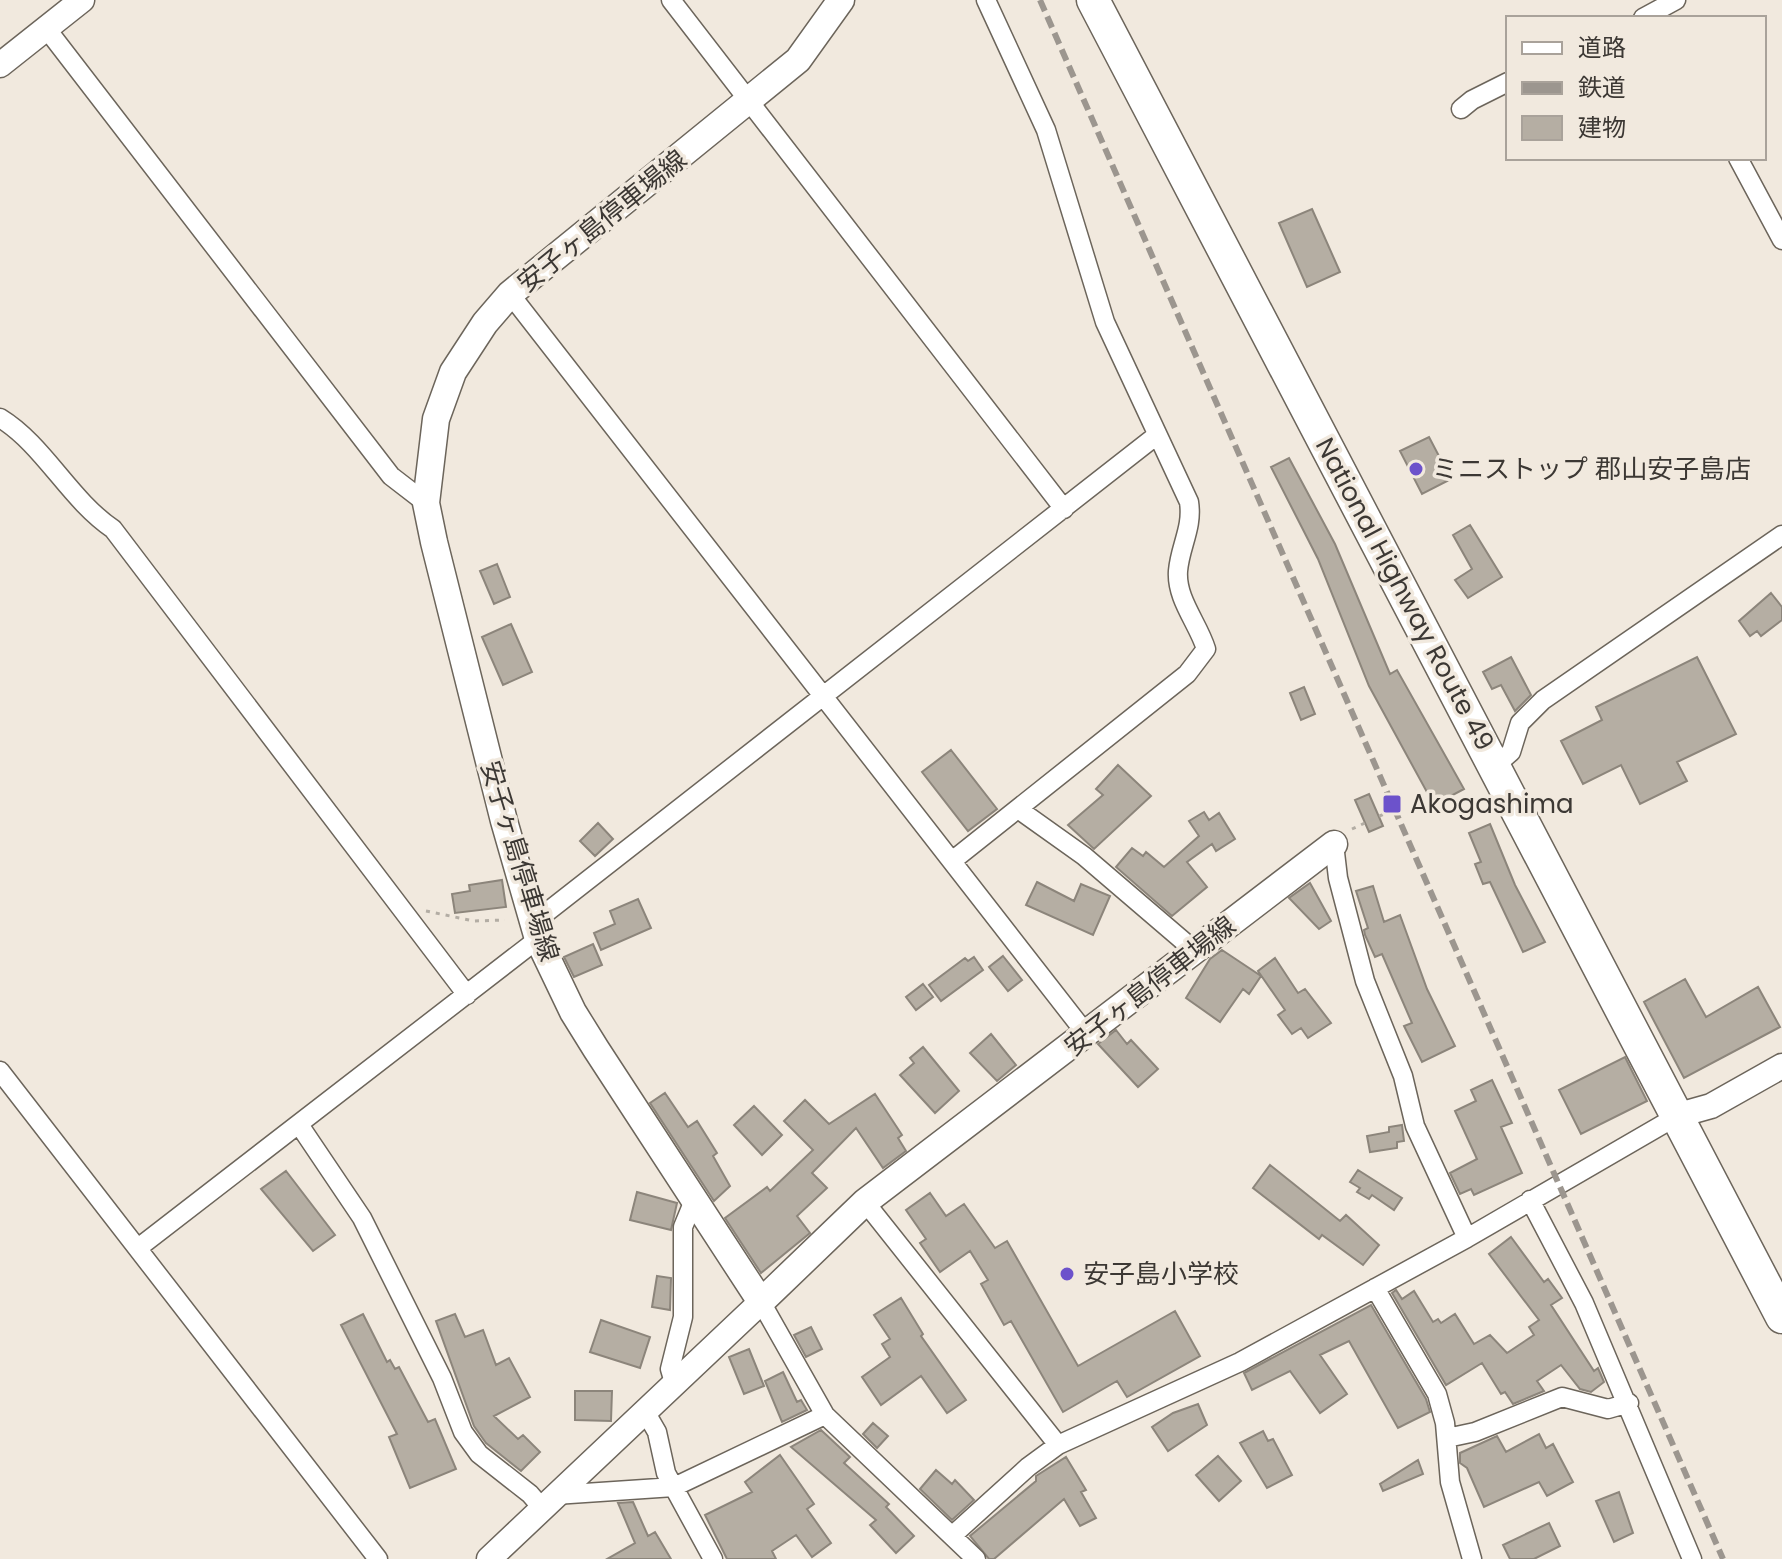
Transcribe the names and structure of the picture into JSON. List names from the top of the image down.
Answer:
{
  "streets": {
    "highway": ["National Highway Route 49"],
    "main road": ["安子ヶ島停車場線"]
  },
  "places": {
    "other": ["ミニストップ 郡山安子島店", "安子島小学校"],
    "transit": ["Akogashima"]
  },
  "legend": ["道路", "鉄道", "建物"]
}
